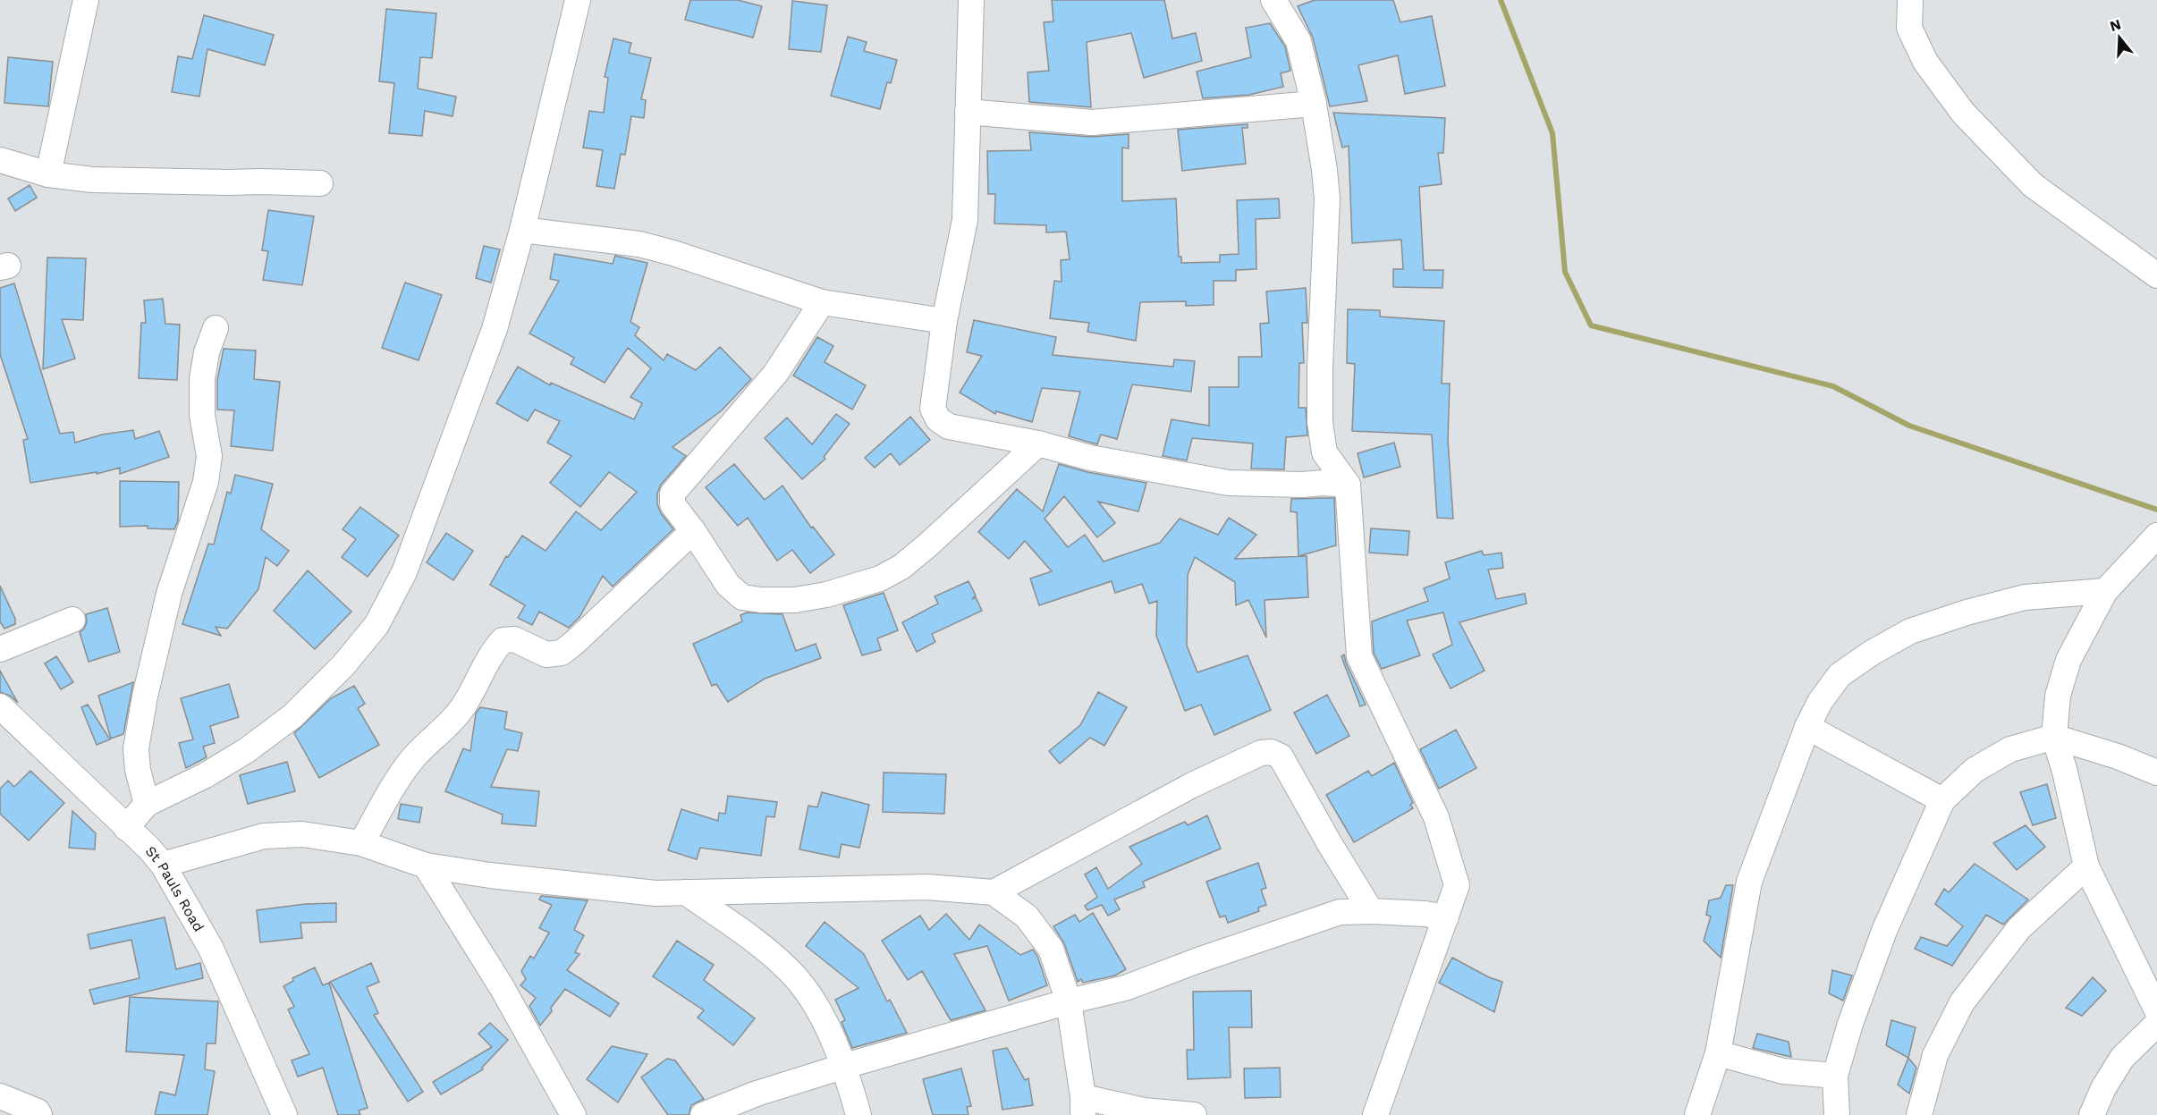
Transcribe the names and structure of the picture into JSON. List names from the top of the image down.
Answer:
{
  "streets": {
    "street": ["St Pauls Road"]
  },
  "north": "top"
}
